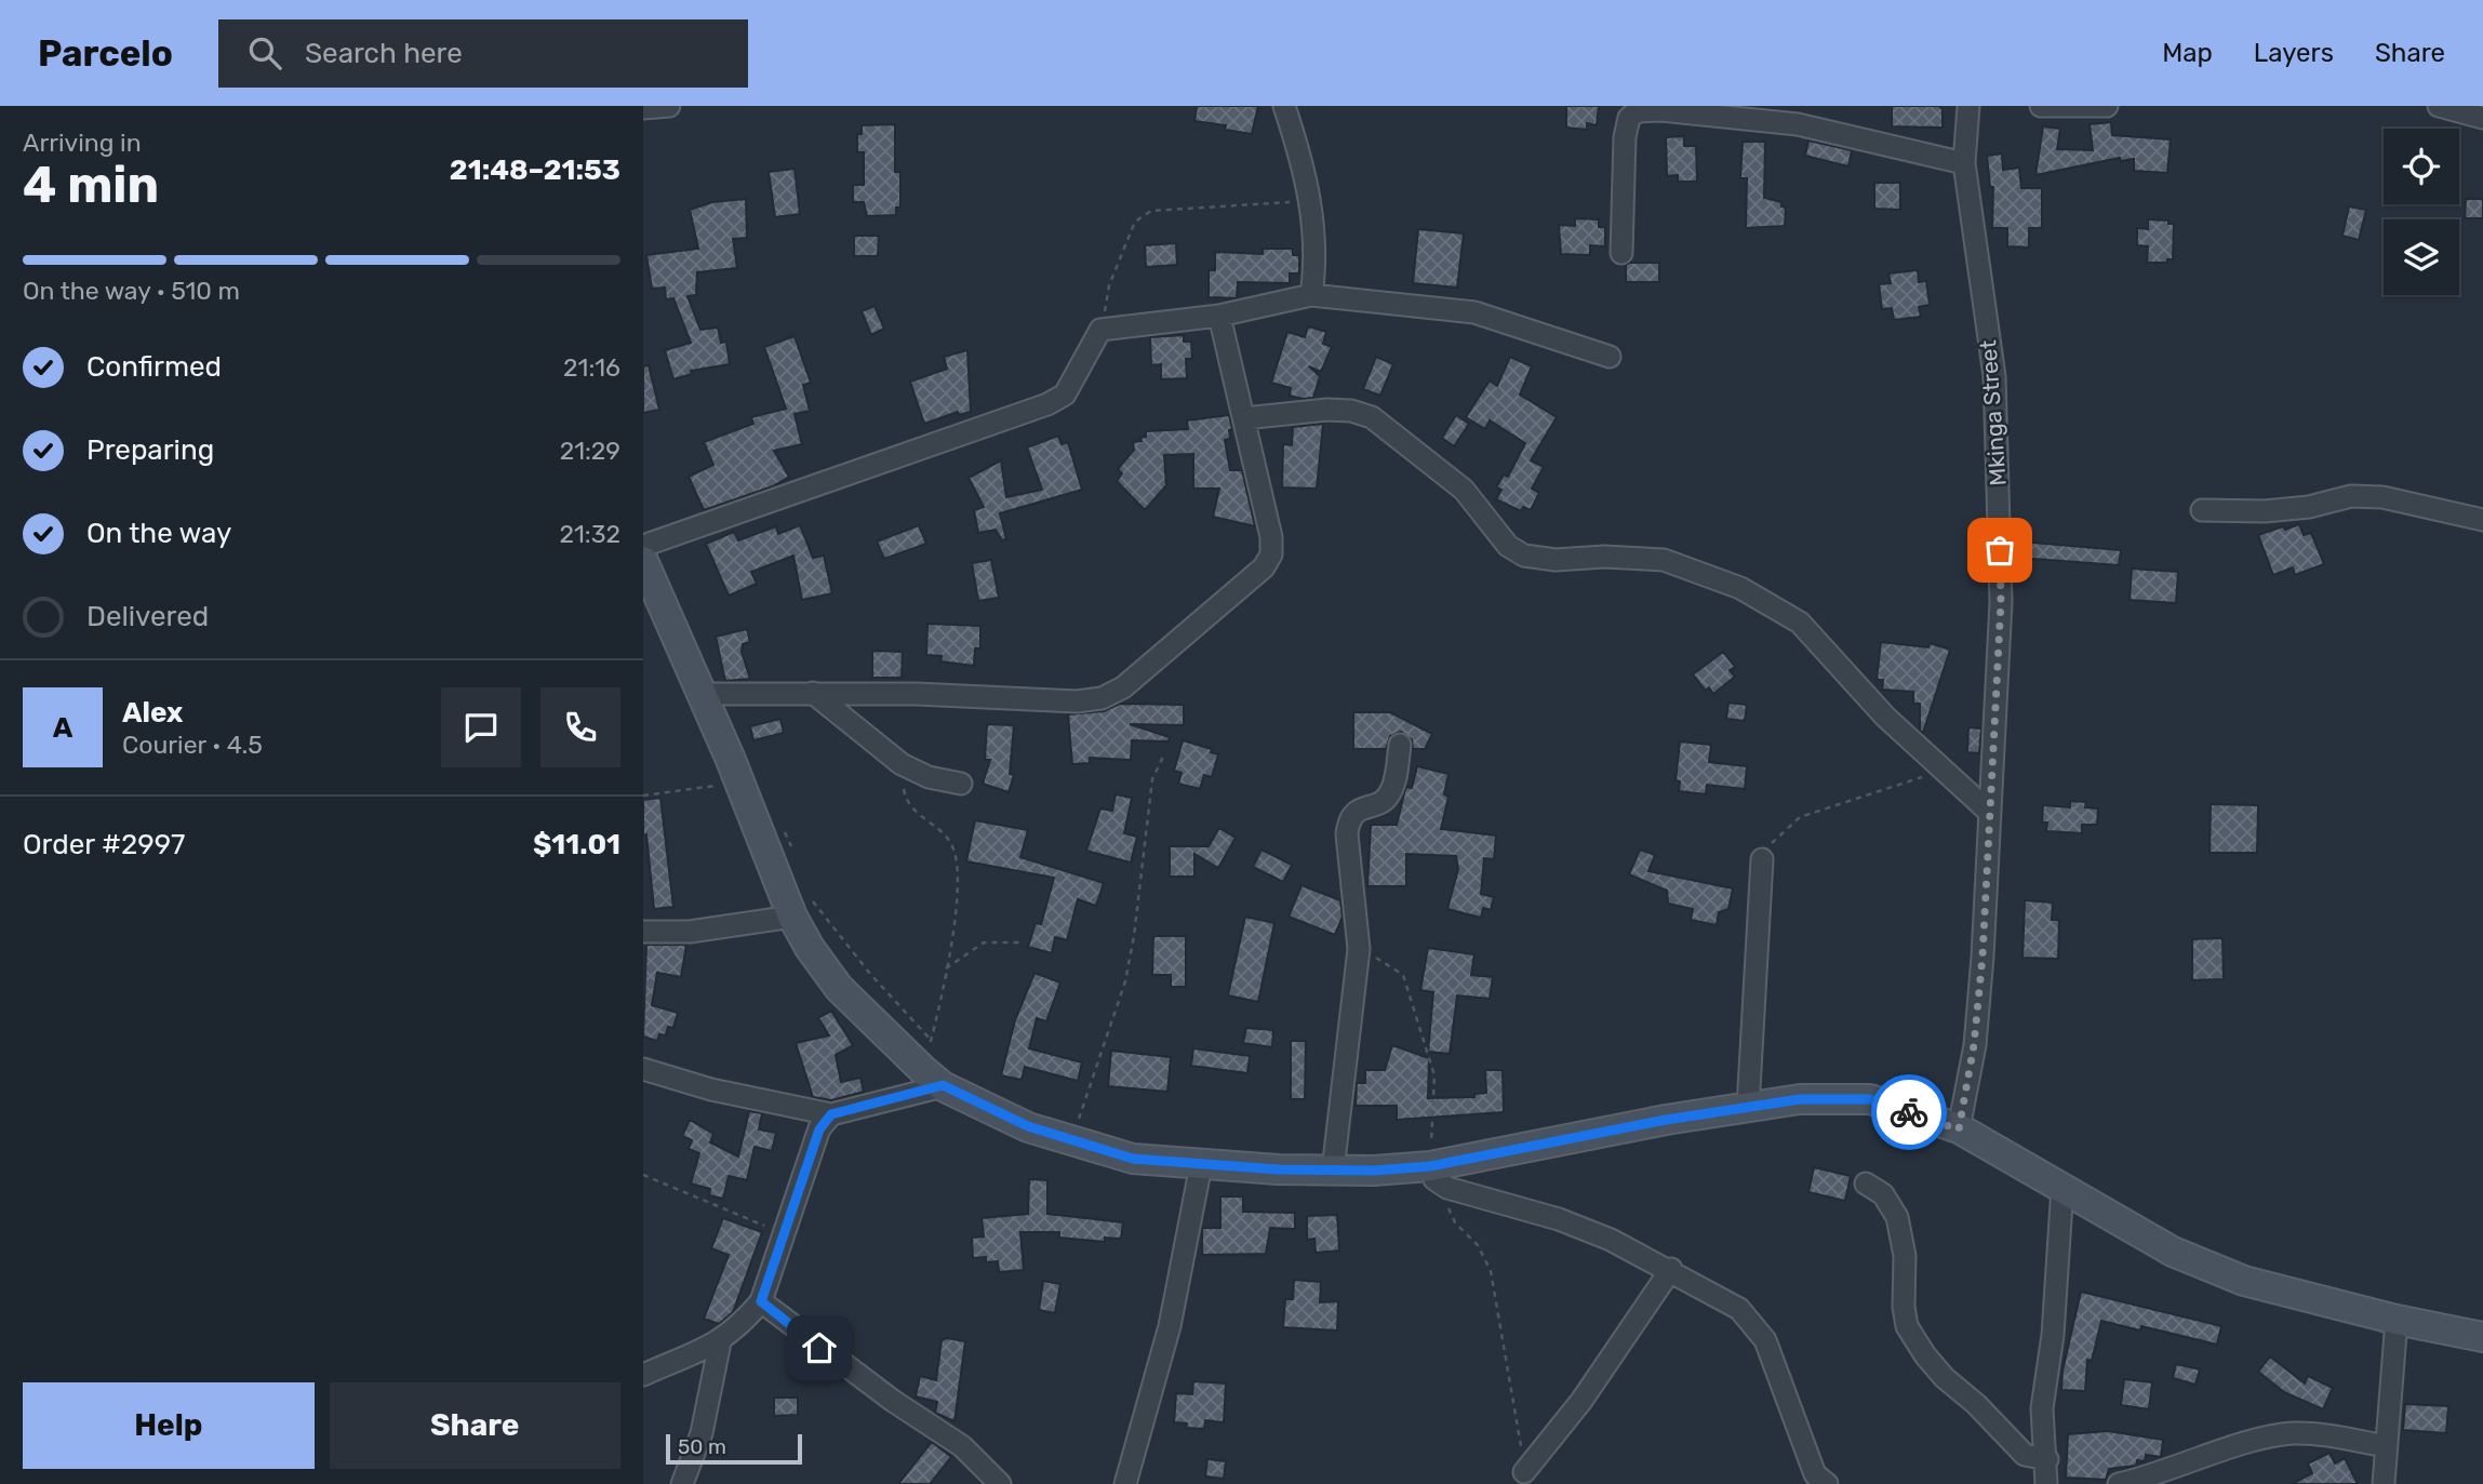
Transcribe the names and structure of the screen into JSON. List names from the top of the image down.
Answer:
{
  "streets": {
    "street": ["Mkinga Street"]
  },
  "scale_bar": "50 m",
  "page": {
    "header": "Parcelo",
    "search": "Search here",
    "nav": ["Map", "Layers", "Share"],
    "heading": ["4 min", "Arriving in", "21:48–21:53"],
    "panel": [
      "Alex",
      "Courier · 4.5",
      "Order #2997",
      "$11.01"
    ],
    "bar": "On the way · 510 m",
    "list": [
      ["Confirmed", "21:16"],
      ["Preparing", "21:29"],
      ["On the way", "21:32"],
      "Delivered"
    ],
    "round": "A",
    "buttons": ["Help", "Share"],
    "scale": "50 m"
  }
}
